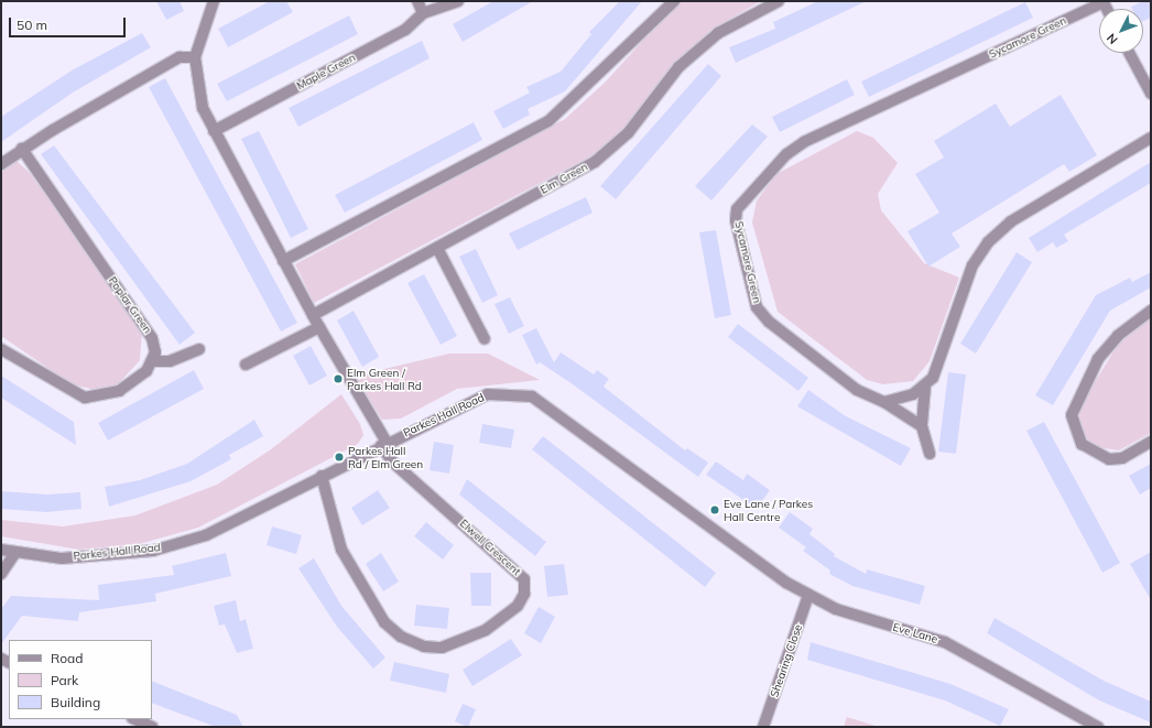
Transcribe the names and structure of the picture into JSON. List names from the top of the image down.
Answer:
{
  "streets": {
    "street": [
      "Sycamore Green",
      "Maple Green",
      "Elm Green",
      "Poplar Green",
      "Parkes Hall Road",
      "Elwell Crescent",
      "Eve Lane",
      "Shearing Close"
    ]
  },
  "crossings": [
    ["Parkes Hall Road", "Elwell Crescent"],
    ["Parkes Hall Road", "Eve Lane"],
    ["Eve Lane", "Shearing Close"]
  ],
  "places": ["Elm Green / Parkes Hall Rd", "Parkes Hall Rd / Elm Green", "Eve Lane / Parkes Hall Centre"],
  "legend": ["Road", "Park", "Building"],
  "scale_bar": "50 m",
  "north": "bottom left"
}
